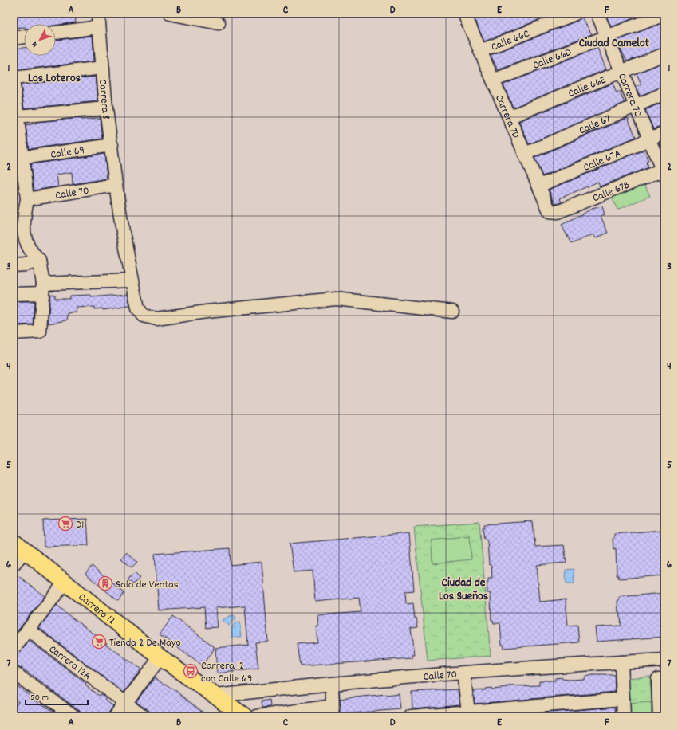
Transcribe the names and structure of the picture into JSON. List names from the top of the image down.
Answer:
{
  "streets": {
    "main road": ["Carrera 12"],
    "street": [
      "Calle 66C",
      "Calle 66D",
      "Calle 66E",
      "Carrera 7C",
      "Carrera 8",
      "Carrera 7D",
      "Calle 67",
      "Calle 69",
      "Calle 67A",
      "Calle 67B",
      "Calle 70",
      "Carrera 12A"
    ]
  },
  "crossings": [
    ["Calle 66C", "Carrera 7D"],
    ["Calle 66D", "Carrera 7C"],
    ["Calle 66D", "Carrera 7D"],
    ["Calle 66E", "Carrera 7C"],
    ["Calle 66E", "Carrera 7D"],
    ["Carrera 7C", "Calle 67"],
    ["Carrera 7C", "Calle 67A"],
    ["Carrera 7C", "Calle 67B"],
    ["Carrera 8", "Calle 69"],
    ["Carrera 8", "Calle 70"],
    ["Carrera 7D", "Calle 67"],
    ["Carrera 7D", "Calle 67A"],
    ["Carrera 7D", "Calle 67B"],
    ["Calle 70", "Carrera 12"]
  ],
  "districts": ["Ciudad Camelot", "Los Loteros", "Ciudad de Los Sueños"],
  "places": {
    "supermarket": ["D1", "Tienda 2 De Mayo"],
    "building": ["Sala de Ventas"],
    "bus stop": ["Carrera 12 con Calle 69"]
  },
  "scale_bar": "50 m",
  "north": "bottom left",
  "grid": {
    "columns": [
      "A",
      "B",
      "C",
      "D",
      "E",
      "F"
    ],
    "rows": [
      "1",
      "2",
      "3",
      "4",
      "5",
      "6",
      "7"
    ]
  }
}
